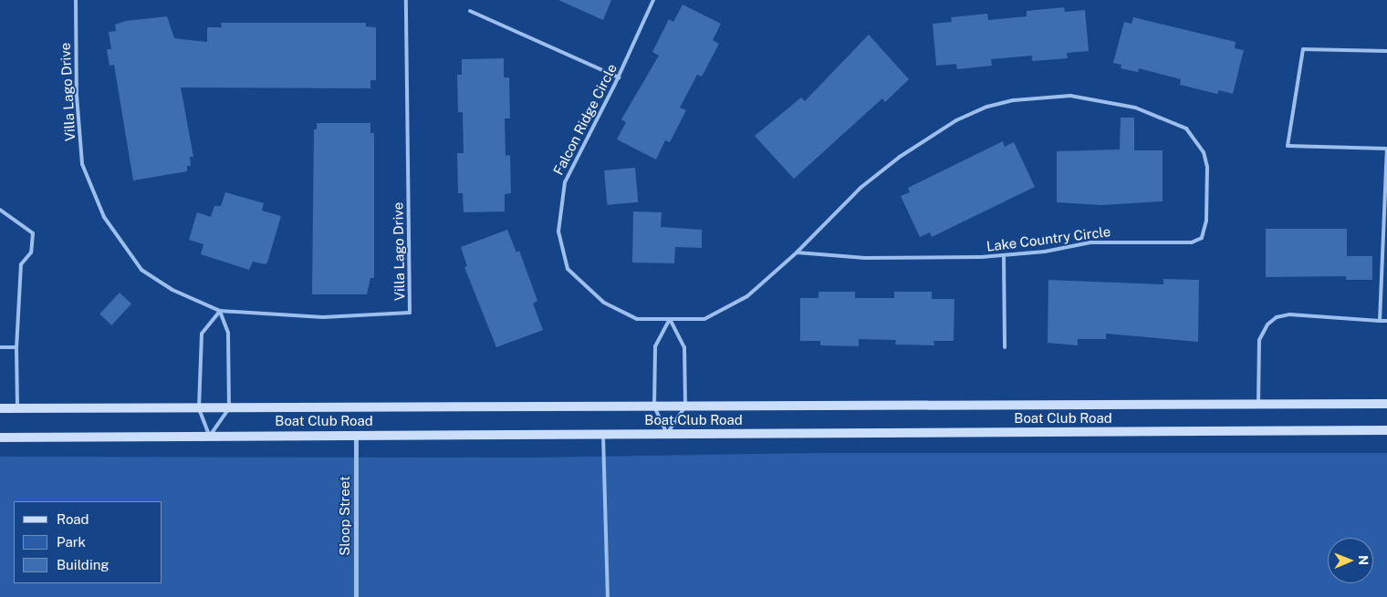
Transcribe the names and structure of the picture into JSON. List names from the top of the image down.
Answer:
{
  "streets": {
    "main road": ["Boat Club Road"],
    "street": ["Sloop Street"],
    "lane": ["Villa Lago Drive", "Falcon Ridge Circle", "Lake Country Circle"]
  },
  "crossings": [
    ["Falcon Ridge Circle", "Lake Country Circle"],
    ["Boat Club Road", "Sloop Street"]
  ],
  "legend": ["Road", "Park", "Building"],
  "north": "right"
}
